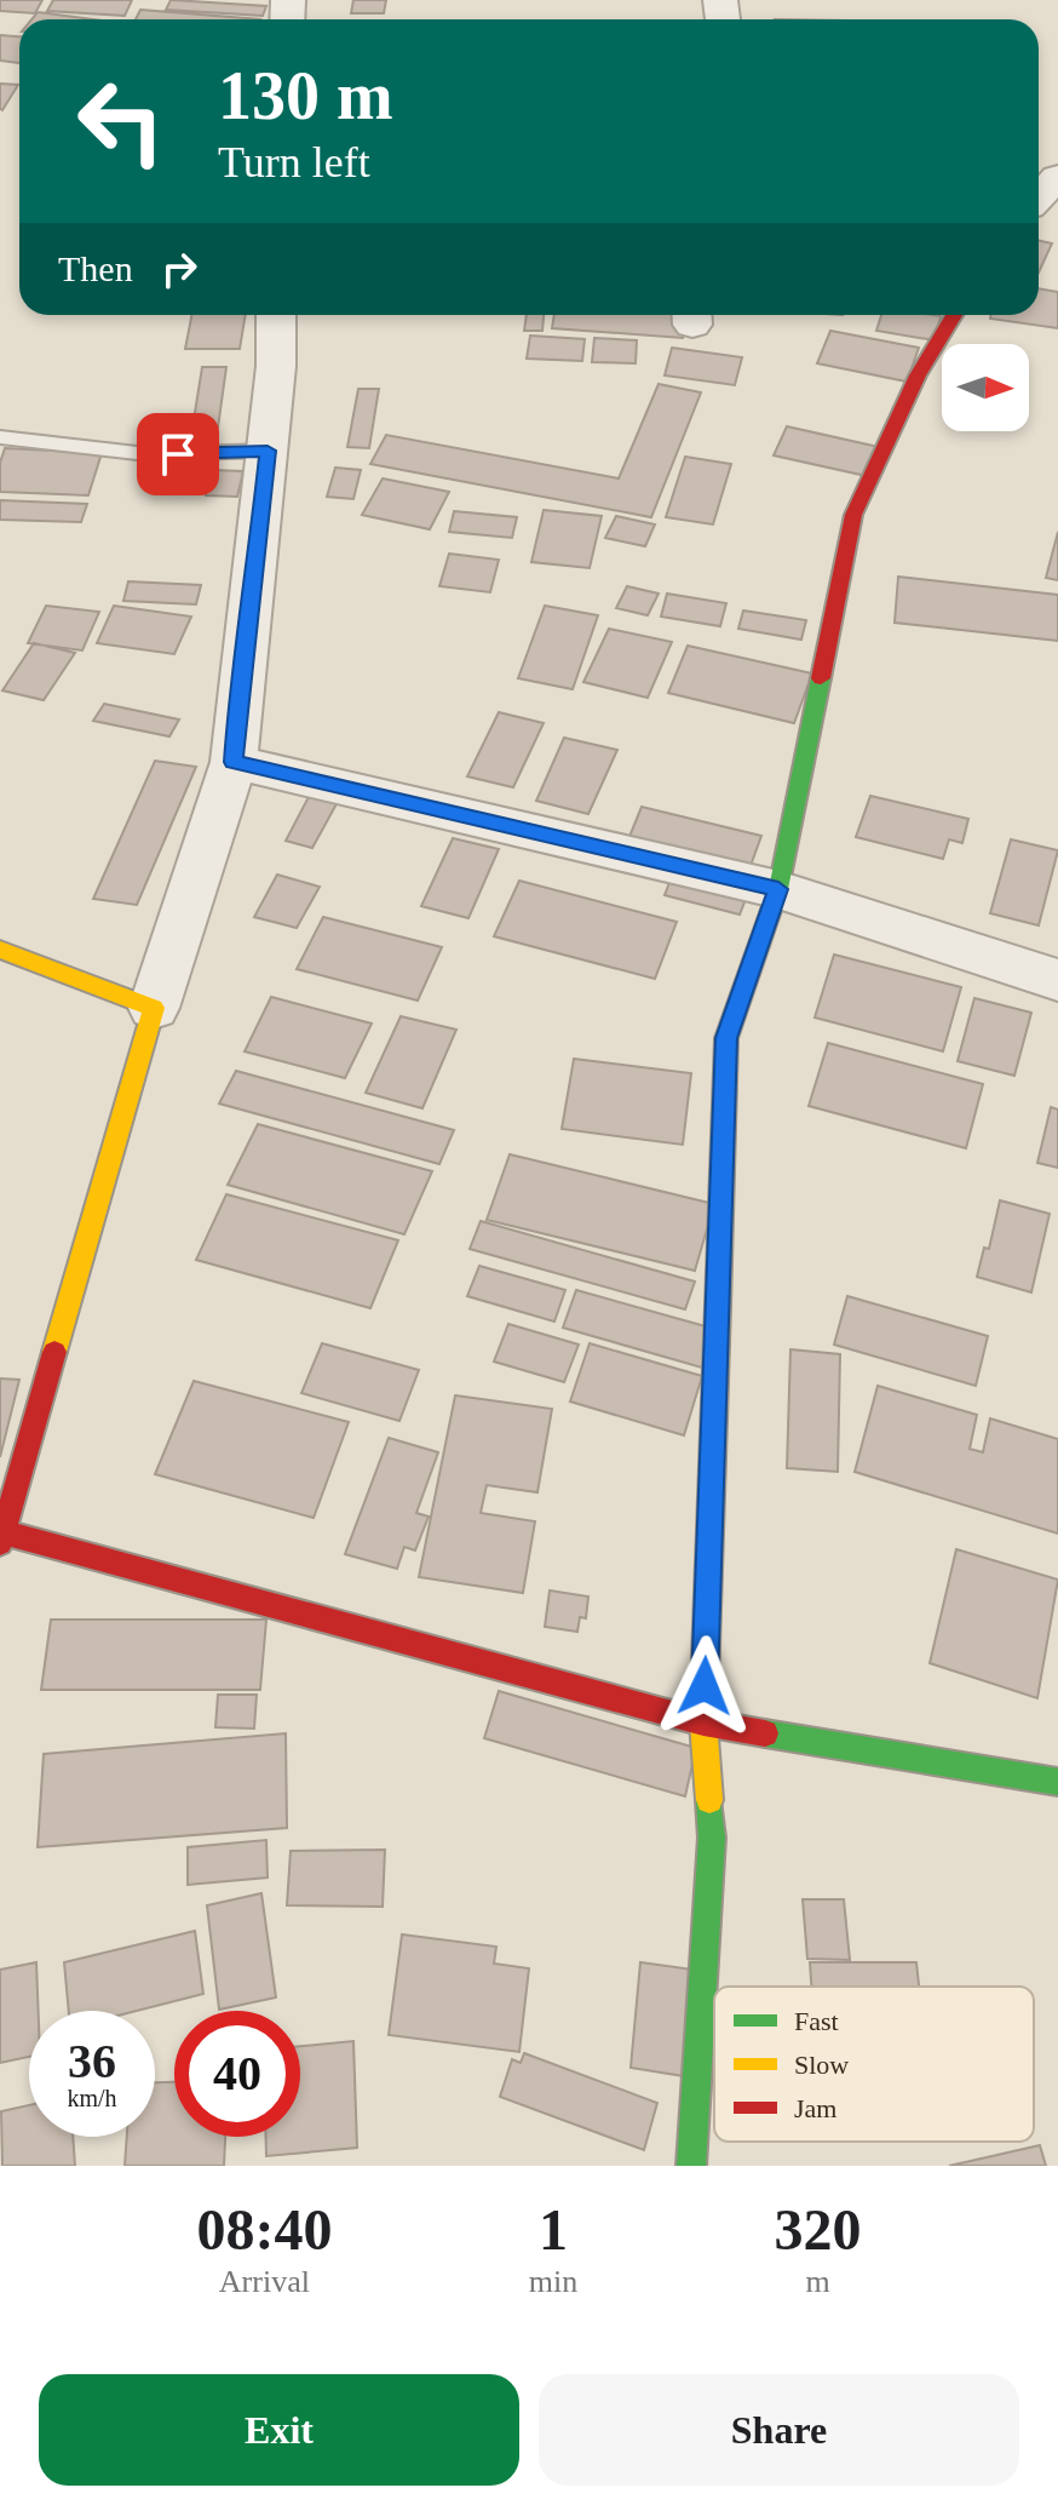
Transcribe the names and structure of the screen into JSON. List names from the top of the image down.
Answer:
{
  "legend": ["Fast", "Slow", "Jam"],
  "north": "right",
  "page": {
    "turn": ["130 m", "Turn left"],
    "then": "Then",
    "speed": "36 km/h",
    "limit": "40",
    "eta": [
      "08:40",
      "Arrival",
      "1",
      "min",
      "320",
      "m"
    ],
    "buttons": ["Exit", "Share"]
  }
}
